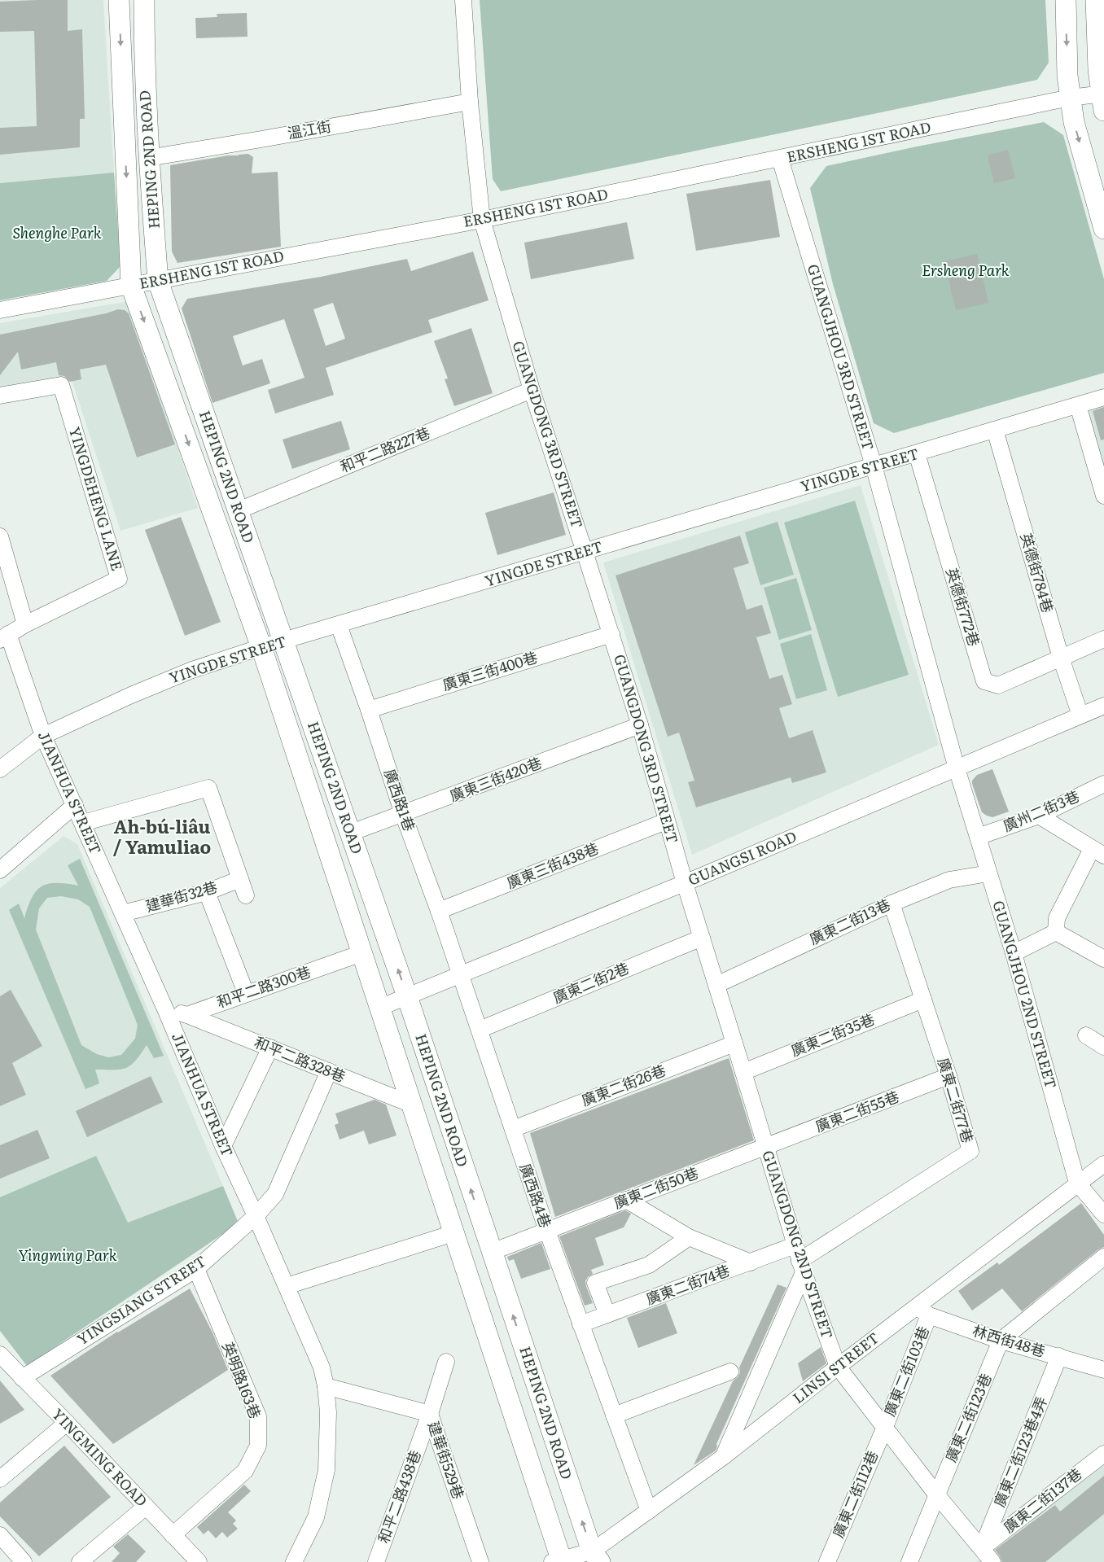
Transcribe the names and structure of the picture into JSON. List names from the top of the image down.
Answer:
{
  "streets": {
    "street": [
      "溫江街",
      "ERSHENG 1ST ROAD",
      "HEPING 2ND ROAD",
      "GUANGJHOU 3RD STREET",
      "GUANGDONG 3RD STREET",
      "和平二路227巷",
      "YINGDE STREET",
      "YINGDEHENG LANE",
      "英德街784巷",
      "英德街772巷",
      "廣東三街400巷",
      "廣東三街420巷",
      "JIANHUA STREET",
      "廣西路1巷",
      "廣州二街3巷",
      "GUANGSI ROAD",
      "廣東三街438巷",
      "建華街32巷",
      "廣東二街13巷",
      "廣東二街2巷",
      "和平二路300巷",
      "GUANGJHOU 2ND STREET",
      "廣東二街35巷",
      "和平二路328巷",
      "廣東二街26巷",
      "廣東二街77巷",
      "廣東二街55巷",
      "廣東二街50巷",
      "廣西路4巷",
      "GUANGDONG 2ND STREET",
      "廣東二街74巷",
      "YINGSIANG STREET",
      "林西街48巷",
      "LINSI STREET",
      "廣東二街103巷",
      "英明路163巷",
      "廣東二街123巷",
      "廣東二街123巷4弄",
      "YINGMING ROAD",
      "建華街529巷",
      "廣東二街112巷",
      "和平二路438巷",
      "廣東二街137巷"
    ]
  },
  "crossings": [
    ["溫江街", "HEPING 2ND ROAD"],
    ["溫江街", "GUANGDONG 3RD STREET"],
    ["ERSHENG 1ST ROAD", "HEPING 2ND ROAD"],
    ["ERSHENG 1ST ROAD", "GUANGJHOU 3RD STREET"],
    ["ERSHENG 1ST ROAD", "GUANGDONG 3RD STREET"],
    ["HEPING 2ND ROAD", "和平二路227巷"],
    ["HEPING 2ND ROAD", "YINGDE STREET"],
    ["HEPING 2ND ROAD", "廣東三街420巷"],
    ["HEPING 2ND ROAD", "GUANGSI ROAD"],
    ["HEPING 2ND ROAD", "和平二路300巷"],
    ["HEPING 2ND ROAD", "和平二路328巷"],
    ["HEPING 2ND ROAD", "廣東二街50巷"],
    ["HEPING 2ND ROAD", "LINSI STREET"],
    ["GUANGJHOU 3RD STREET", "YINGDE STREET"],
    ["GUANGJHOU 3RD STREET", "GUANGSI ROAD"],
    ["GUANGJHOU 3RD STREET", "GUANGJHOU 2ND STREET"],
    ["GUANGDONG 3RD STREET", "和平二路227巷"],
    ["GUANGDONG 3RD STREET", "YINGDE STREET"],
    ["GUANGDONG 3RD STREET", "廣東三街400巷"],
    ["GUANGDONG 3RD STREET", "廣東三街420巷"],
    ["GUANGDONG 3RD STREET", "GUANGSI ROAD"],
    ["GUANGDONG 3RD STREET", "廣東三街438巷"],
    ["GUANGDONG 3RD STREET", "GUANGDONG 2ND STREET"],
    ["YINGDE STREET", "英德街784巷"],
    ["YINGDE STREET", "英德街772巷"],
    ["YINGDE STREET", "JIANHUA STREET"],
    ["YINGDE STREET", "廣西路1巷"],
    ["YINGDEHENG LANE", "JIANHUA STREET"],
    ["英德街784巷", "英德街772巷"],
    ["英德街784巷", "GUANGSI ROAD"],
    ["廣東三街400巷", "廣西路1巷"],
    ["廣東三街420巷", "廣西路1巷"],
    ["JIANHUA STREET", "建華街32巷"],
    ["JIANHUA STREET", "YINGSIANG STREET"],
    ["JIANHUA STREET", "建華街529巷"],
    ["廣西路1巷", "GUANGSI ROAD"],
    ["廣西路1巷", "廣東三街438巷"],
    ["廣西路1巷", "廣西路4巷"],
    ["廣州二街3巷", "GUANGJHOU 2ND STREET"],
    ["GUANGSI ROAD", "GUANGJHOU 2ND STREET"],
    ["GUANGSI ROAD", "廣西路4巷"],
    ["GUANGSI ROAD", "GUANGDONG 2ND STREET"],
    ["廣東二街13巷", "GUANGJHOU 2ND STREET"],
    ["廣東二街13巷", "廣東二街77巷"],
    ["廣東二街13巷", "GUANGDONG 2ND STREET"],
    ["廣東二街2巷", "廣西路4巷"],
    ["廣東二街2巷", "GUANGDONG 2ND STREET"],
    ["和平二路300巷", "和平二路328巷"],
    ["GUANGJHOU 2ND STREET", "LINSI STREET"],
    ["廣東二街35巷", "廣東二街77巷"],
    ["廣東二街35巷", "GUANGDONG 2ND STREET"],
    ["和平二路328巷", "YINGSIANG STREET"],
    ["廣東二街26巷", "廣西路4巷"],
    ["廣東二街26巷", "GUANGDONG 2ND STREET"],
    ["廣東二街77巷", "廣東二街55巷"],
    ["廣東二街77巷", "GUANGDONG 2ND STREET"],
    ["廣東二街55巷", "廣東二街50巷"],
    ["廣東二街55巷", "GUANGDONG 2ND STREET"],
    ["廣東二街50巷", "廣西路4巷"],
    ["廣東二街50巷", "GUANGDONG 2ND STREET"],
    ["廣西路4巷", "廣東二街74巷"],
    ["廣西路4巷", "LINSI STREET"],
    ["GUANGDONG 2ND STREET", "廣東二街74巷"],
    ["GUANGDONG 2ND STREET", "LINSI STREET"],
    ["GUANGDONG 2ND STREET", "廣東二街103巷"],
    ["GUANGDONG 2ND STREET", "廣東二街123巷"],
    ["GUANGDONG 2ND STREET", "廣東二街123巷4弄"],
    ["GUANGDONG 2ND STREET", "廣東二街112巷"],
    ["GUANGDONG 2ND STREET", "廣東二街137巷"],
    ["YINGSIANG STREET", "英明路163巷"],
    ["YINGSIANG STREET", "YINGMING ROAD"],
    ["林西街48巷", "LINSI STREET"],
    ["林西街48巷", "廣東二街103巷"],
    ["林西街48巷", "廣東二街123巷"],
    ["林西街48巷", "廣東二街123巷4弄"],
    ["LINSI STREET", "廣東二街103巷"],
    ["廣東二街103巷", "廣東二街112巷"],
    ["英明路163巷", "YINGMING ROAD"],
    ["廣東二街123巷4弄", "廣東二街137巷"],
    ["建華街529巷", "和平二路438巷"]
  ],
  "districts": ["Ah-bú-liâu / Yamuliao"],
  "parks": ["Shenghe Park", "Ersheng Park", "Yingming Park"]
}
